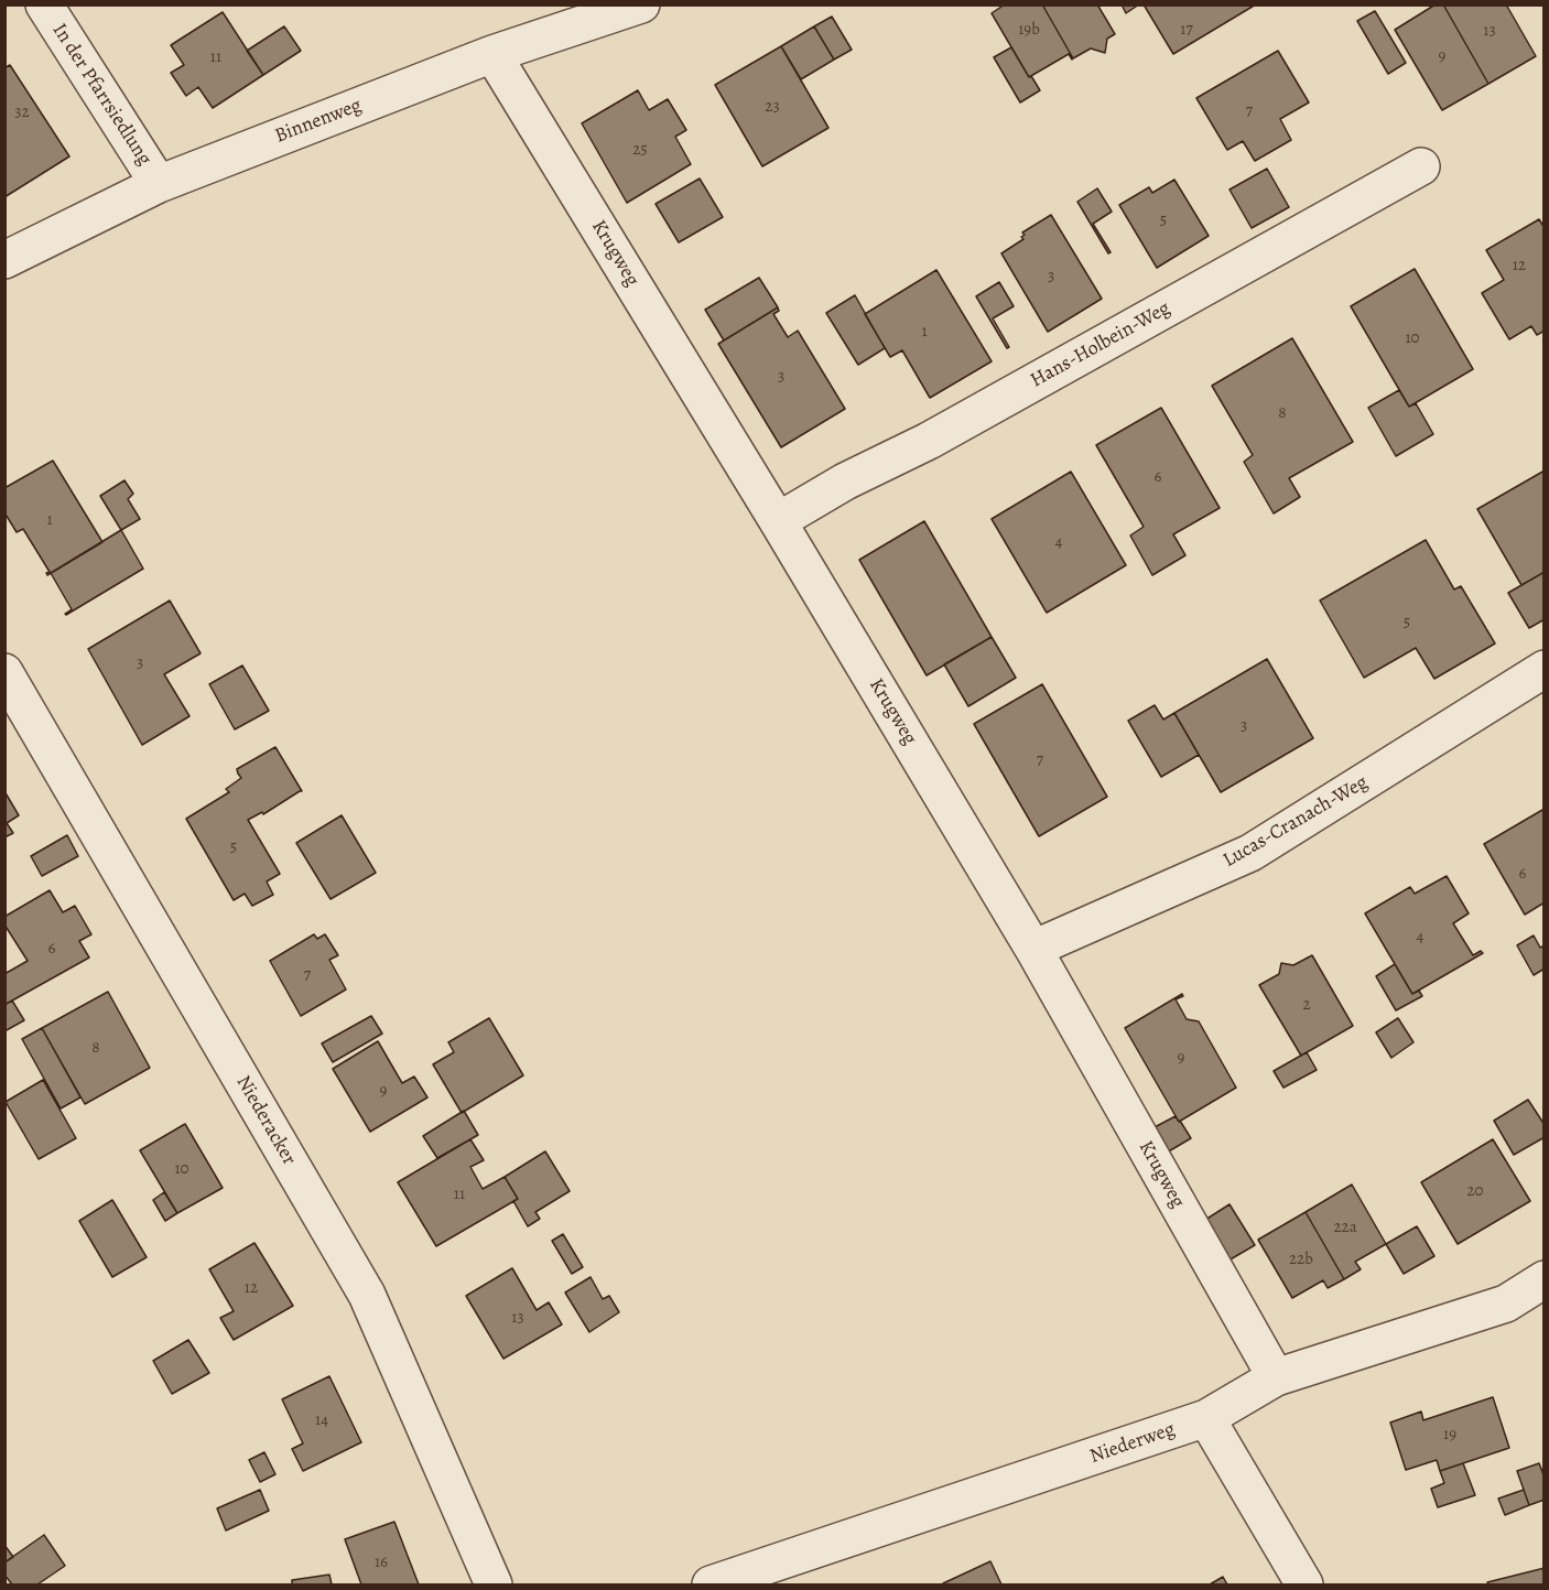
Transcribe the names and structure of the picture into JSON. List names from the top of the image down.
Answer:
{
  "streets": {
    "street": [
      "In der Pfarrsiedlung",
      "Binnenweg",
      "Krugweg",
      "Hans-Holbein-Weg",
      "Lucas-Cranach-Weg",
      "Niederacker",
      "Niederweg"
    ]
  },
  "crossings": [
    ["In der Pfarrsiedlung", "Binnenweg"],
    ["Binnenweg", "Krugweg"],
    ["Krugweg", "Hans-Holbein-Weg"],
    ["Krugweg", "Lucas-Cranach-Weg"],
    ["Krugweg", "Niederweg"]
  ],
  "house_numbers": [
    "19b",
    "17",
    "13",
    "9",
    "11",
    "23",
    "7",
    "32",
    "25",
    "5",
    "12",
    "3",
    "1",
    "10",
    "3",
    "8",
    "6",
    "1",
    "4",
    "5",
    "3",
    "3",
    "7",
    "5",
    "6",
    "4",
    "6",
    "7",
    "2",
    "8",
    "9",
    "9",
    "10",
    "20",
    "11",
    "22a",
    "22b",
    "12",
    "13",
    "14",
    "19",
    "16"
  ]
}
